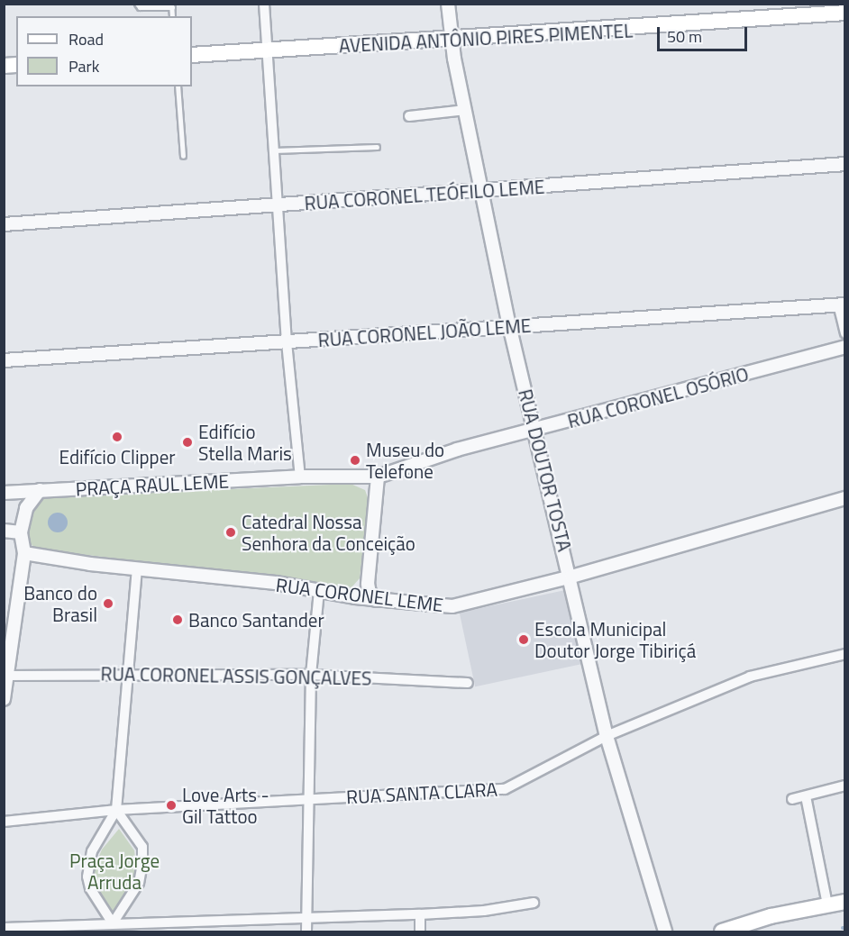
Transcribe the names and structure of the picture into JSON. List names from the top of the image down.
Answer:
{
  "streets": {
    "main road": ["AVENIDA ANTÔNIO PIRES PIMENTEL"],
    "street": [
      "RUA CORONEL TEÓFILO LEME",
      "RUA CORONEL JOÃO LEME",
      "RUA CORONEL OSÓRIO",
      "RUA DOUTOR TOSTA",
      "PRAÇA RAUL LEME",
      "RUA CORONEL LEME",
      "RUA CORONEL ASSIS GONÇALVES",
      "RUA SANTA CLARA"
    ]
  },
  "crossings": [
    ["AVENIDA ANTÔNIO PIRES PIMENTEL", "RUA DOUTOR TOSTA"],
    ["RUA CORONEL TEÓFILO LEME", "RUA DOUTOR TOSTA"],
    ["RUA CORONEL JOÃO LEME", "RUA DOUTOR TOSTA"],
    ["RUA CORONEL OSÓRIO", "RUA DOUTOR TOSTA"],
    ["RUA CORONEL OSÓRIO", "PRAÇA RAUL LEME"],
    ["RUA DOUTOR TOSTA", "RUA CORONEL LEME"],
    ["RUA DOUTOR TOSTA", "RUA SANTA CLARA"]
  ],
  "parks": ["Praça Jorge Arruda"],
  "places": [
    "Edifício Clipper",
    "Edifício Stella Maris",
    "Museu do Telefone",
    "Catedral Nossa Senhora da Conceição",
    "Banco do Brasil",
    "Banco Santander",
    "Escola Municipal Doutor Jorge Tibiriçá",
    "Love Arts - Gil Tattoo"
  ],
  "legend": ["Road", "Park"],
  "scale_bar": "50 m"
}
